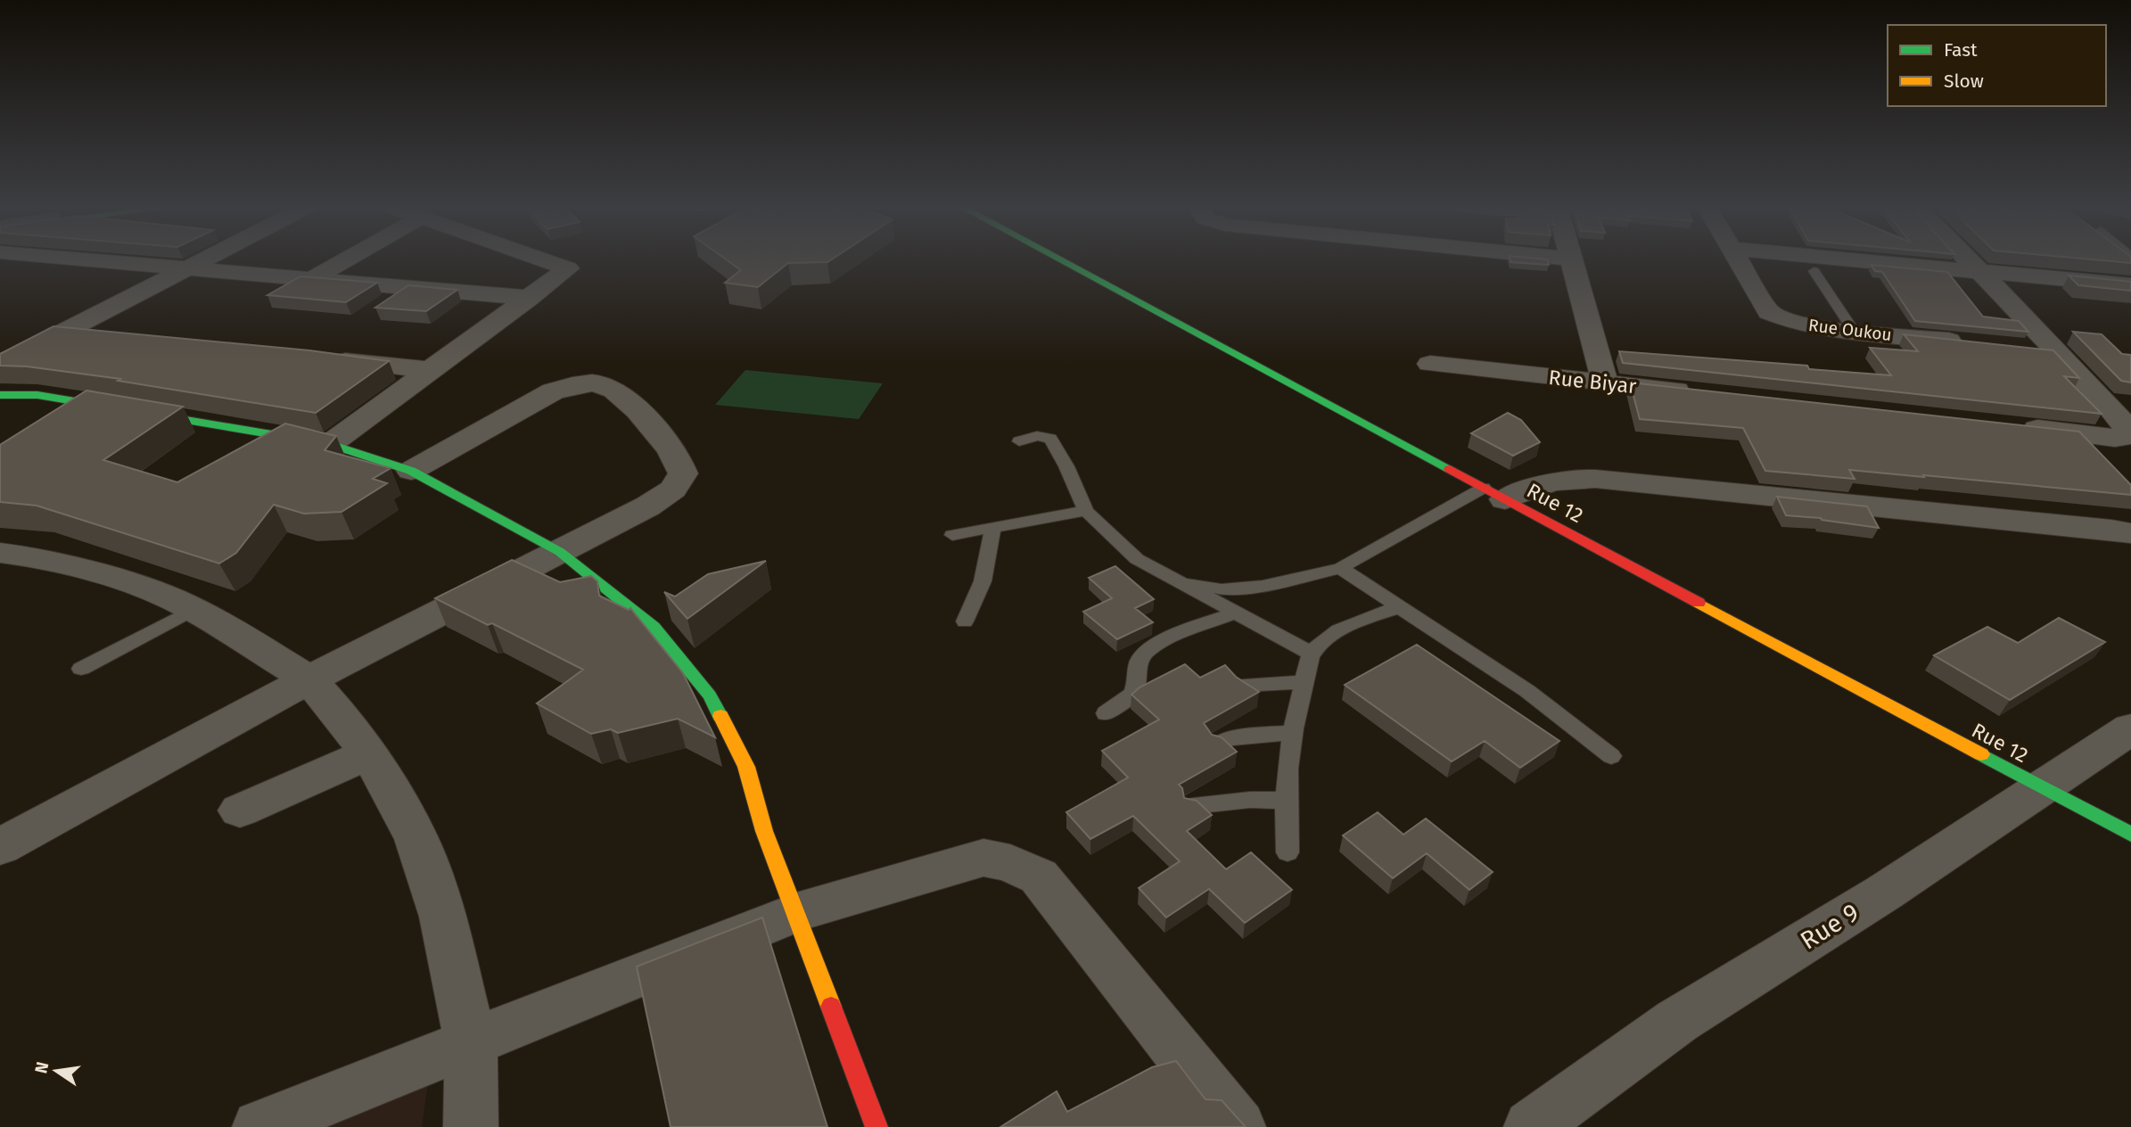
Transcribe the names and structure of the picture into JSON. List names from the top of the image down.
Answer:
{
  "streets": {
    "street": [
      "Rue Oukou",
      "Rue Biyar",
      "Rue 12",
      "Rue 9"
    ]
  },
  "crossings": [
    ["Rue 12", "Rue 9"]
  ],
  "legend": ["Fast", "Slow"],
  "north": "left"
}
